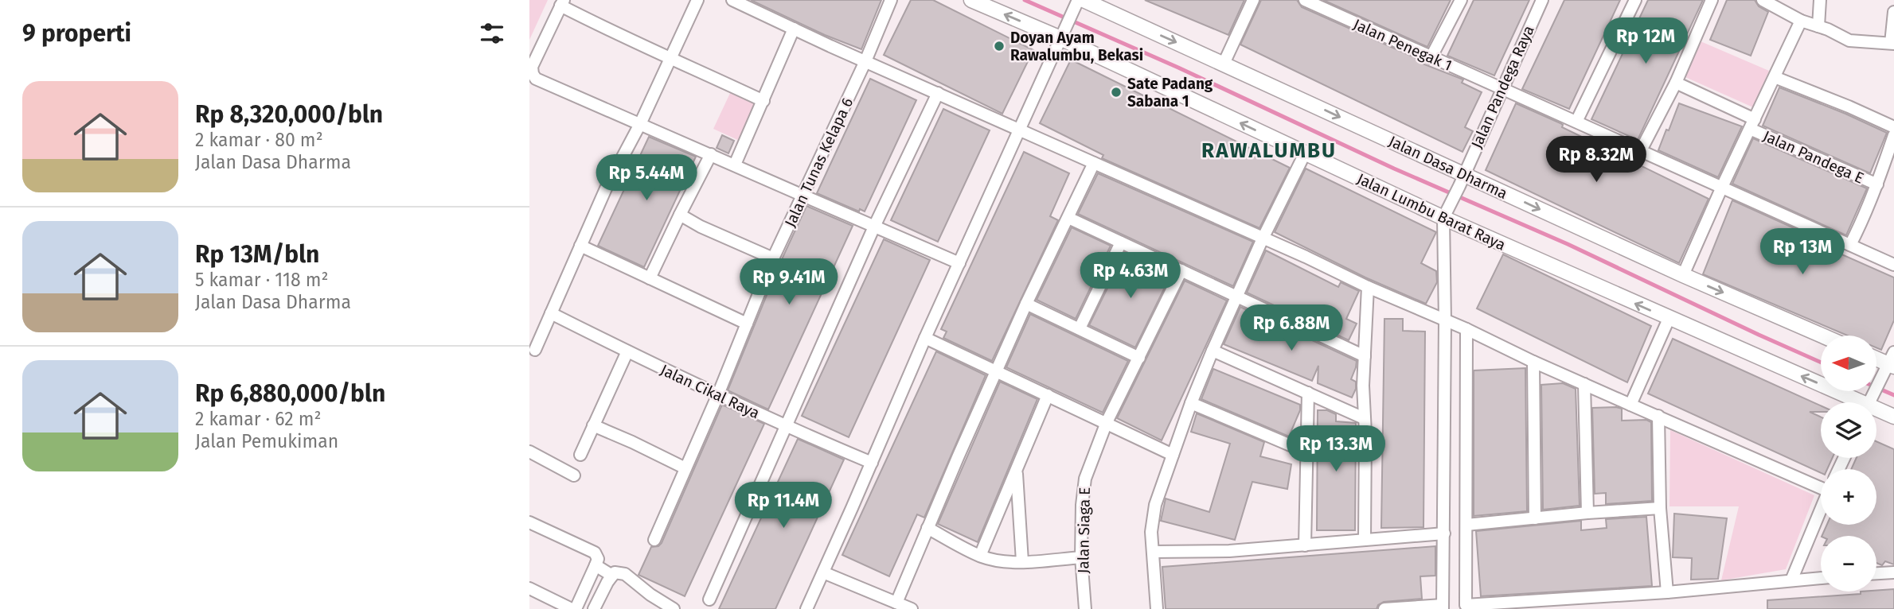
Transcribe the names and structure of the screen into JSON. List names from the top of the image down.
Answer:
{
  "streets": {
    "street": [
      "Jalan Penegak 1",
      "Jalan Pandega Raya",
      "Jalan Pandega E",
      "Jalan Tunas Kelapa 6",
      "Jalan Dasa Dharma",
      "Jalan Lumbu Barat Raya",
      "Jalan Cikal Raya",
      "Jalan Siaga E"
    ]
  },
  "crossings": [
    ["Jalan Penegak 1", "Jalan Pandega Raya"],
    ["Jalan Pandega Raya", "Jalan Dasa Dharma"],
    ["Jalan Pandega Raya", "Jalan Lumbu Barat Raya"],
    ["Jalan Tunas Kelapa 6", "Jalan Cikal Raya"]
  ],
  "one_way": ["Jalan Dasa Dharma"],
  "districts": ["RAWALUMBU"],
  "places": ["Doyan Ayam Rawalumbu, Bekasi", "Sate Padang Sabana 1"],
  "north": "left",
  "page": {
    "heading": "9 properti",
    "price": [
      "Rp 12M",
      "Rp 8.32M",
      "Rp 5.44M",
      "Rp 13M",
      "Rp 4.63M",
      "Rp 9.41M",
      "Rp 6.88M",
      "Rp 13.3M",
      "Rp 11.4M"
    ],
    "list": [
      {
        "name": "Rp 8,320,000/bln",
        "note": "2 kamar · 80 m² · Jalan Dasa Dharma"
      },
      {
        "name": "Rp 13M/bln",
        "note": "5 kamar · 118 m² · Jalan Dasa Dharma"
      },
      {
        "name": "Rp 6,880,000/bln",
        "note": "2 kamar · 62 m² · Jalan Pemukiman"
      }
    ],
    "map_buttons": ["+", "−"]
  }
}
